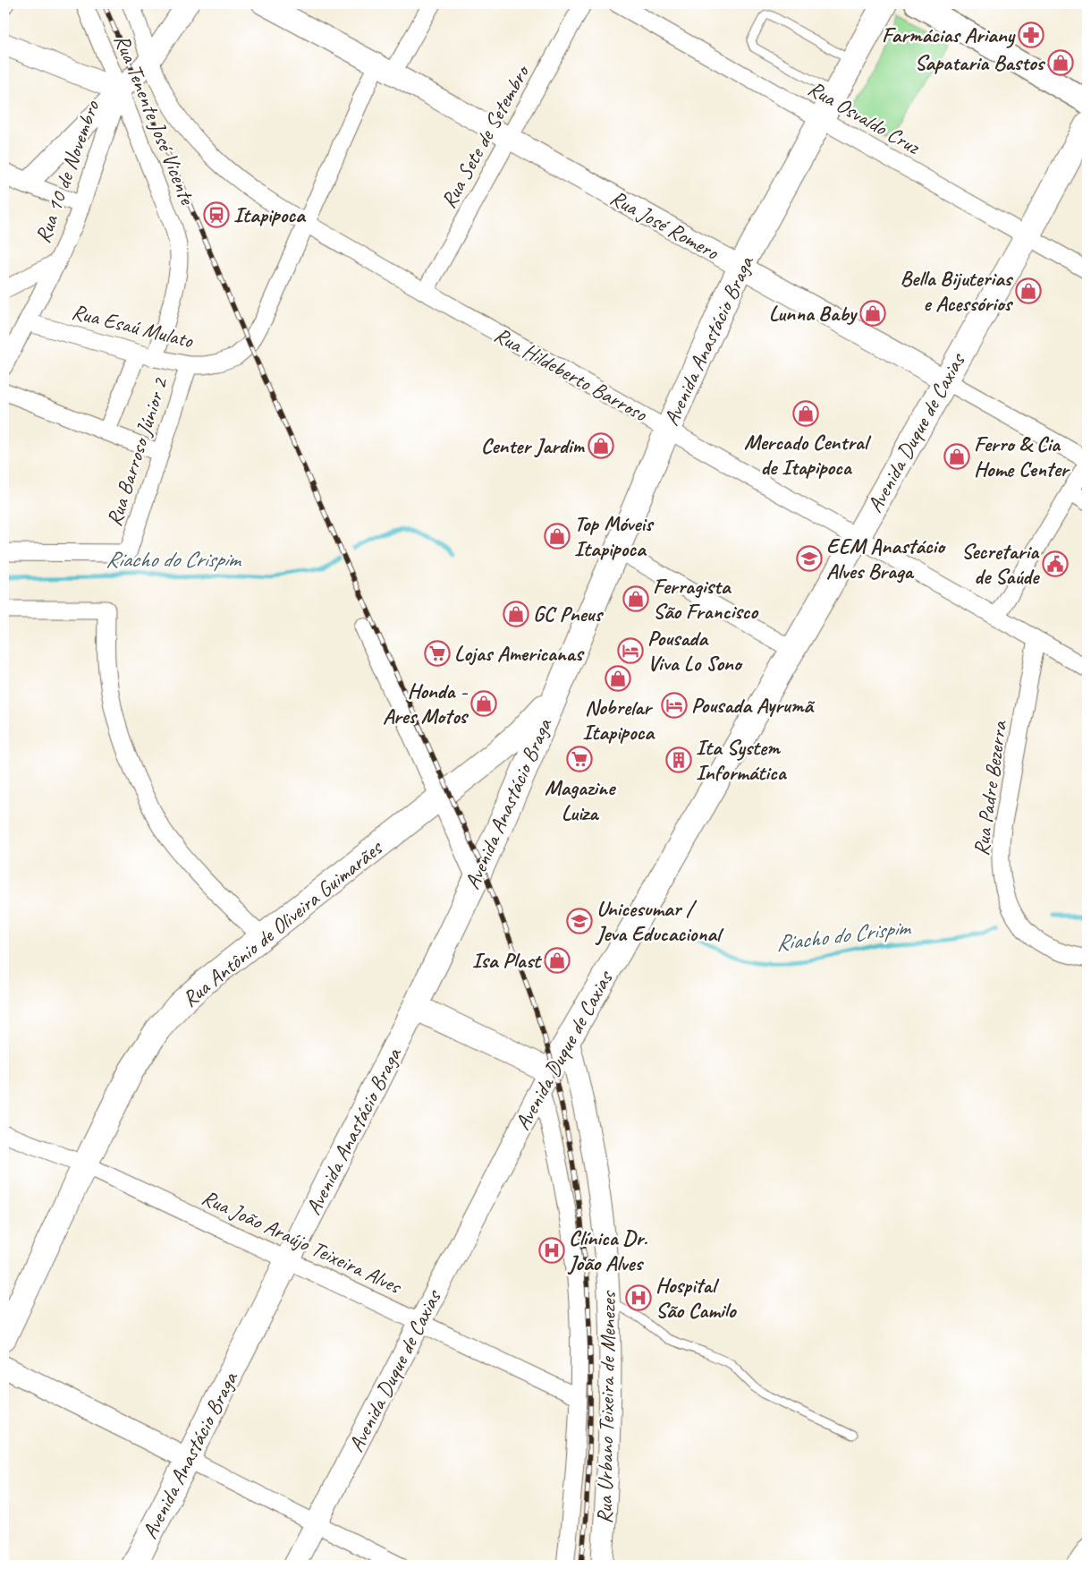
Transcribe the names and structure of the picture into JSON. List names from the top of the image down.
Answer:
{
  "streets": {
    "main road": ["Avenida Anastácio Braga", "Avenida Duque de Caxias", "Rua Antônio de Oliveira Guimarães"],
    "street": [
      "Rua Osvaldo Cruz",
      "Rua Tenente José Vicente",
      "Rua Sete de Setembro",
      "Rua 10 de Novembro",
      "Rua José Romero",
      "Rua Esaú Mulato",
      "Rua Hildeberto Barroso",
      "Rua Barroso Júnior 2",
      "Rua Padre Bezerra",
      "Rua João Araújo Teixeira Alves",
      "Rua Urbano Teixeira de Menezes"
    ]
  },
  "crossings": [
    ["Rua Osvaldo Cruz", "Avenida Anastácio Braga"],
    ["Rua Osvaldo Cruz", "Avenida Duque de Caxias"],
    ["Rua Tenente José Vicente", "Rua 10 de Novembro"],
    ["Rua Tenente José Vicente", "Rua Esaú Mulato"],
    ["Rua Sete de Setembro", "Rua José Romero"],
    ["Rua Sete de Setembro", "Rua Hildeberto Barroso"],
    ["Rua José Romero", "Avenida Anastácio Braga"],
    ["Rua José Romero", "Avenida Duque de Caxias"],
    ["Rua Esaú Mulato", "Rua Hildeberto Barroso"],
    ["Rua Esaú Mulato", "Rua Barroso Júnior 2"],
    ["Avenida Anastácio Braga", "Rua Hildeberto Barroso"],
    ["Avenida Anastácio Braga", "Rua Antônio de Oliveira Guimarães"],
    ["Avenida Anastácio Braga", "Rua João Araújo Teixeira Alves"],
    ["Rua Hildeberto Barroso", "Avenida Duque de Caxias"],
    ["Rua Hildeberto Barroso", "Rua Padre Bezerra"],
    ["Avenida Duque de Caxias", "Rua João Araújo Teixeira Alves"],
    ["Avenida Duque de Caxias", "Rua Urbano Teixeira de Menezes"],
    ["Rua Antônio de Oliveira Guimarães", "Rua João Araújo Teixeira Alves"],
    ["Rua João Araújo Teixeira Alves", "Rua Urbano Teixeira de Menezes"]
  ],
  "water": ["Riacho do Crispim"],
  "places": {
    "pharmacy": ["Farmácias Ariany"],
    "shop": [
      "Sapataria Bastos",
      "Bella Bijuterias e Acessórios",
      "Lunna Baby",
      "Mercado Central de Itapipoca",
      "Center Jardim",
      "Ferro & Cia Home Center",
      "Top Móveis Itapipoca",
      "Ferragista São Francisco",
      "GC Pneus",
      "Nobrelar Itapipoca",
      "Honda - Ares Motos",
      "Isa Plast"
    ],
    "station": ["Itapipoca"],
    "school or university": ["EEM Anastácio Alves Braga", "Unicesumar / Jeva Educacional"],
    "public building": ["Secretaria de Saúde"],
    "hotel": ["Pousada Viva Lo Sono", "Pousada Ayrumã"],
    "supermarket": ["Lojas Americanas", "Magazine Luiza"],
    "building": ["Ita System Informática"],
    "hospital": ["Clínica Dr. João Alves", "Hospital São Camilo"]
  }
}
